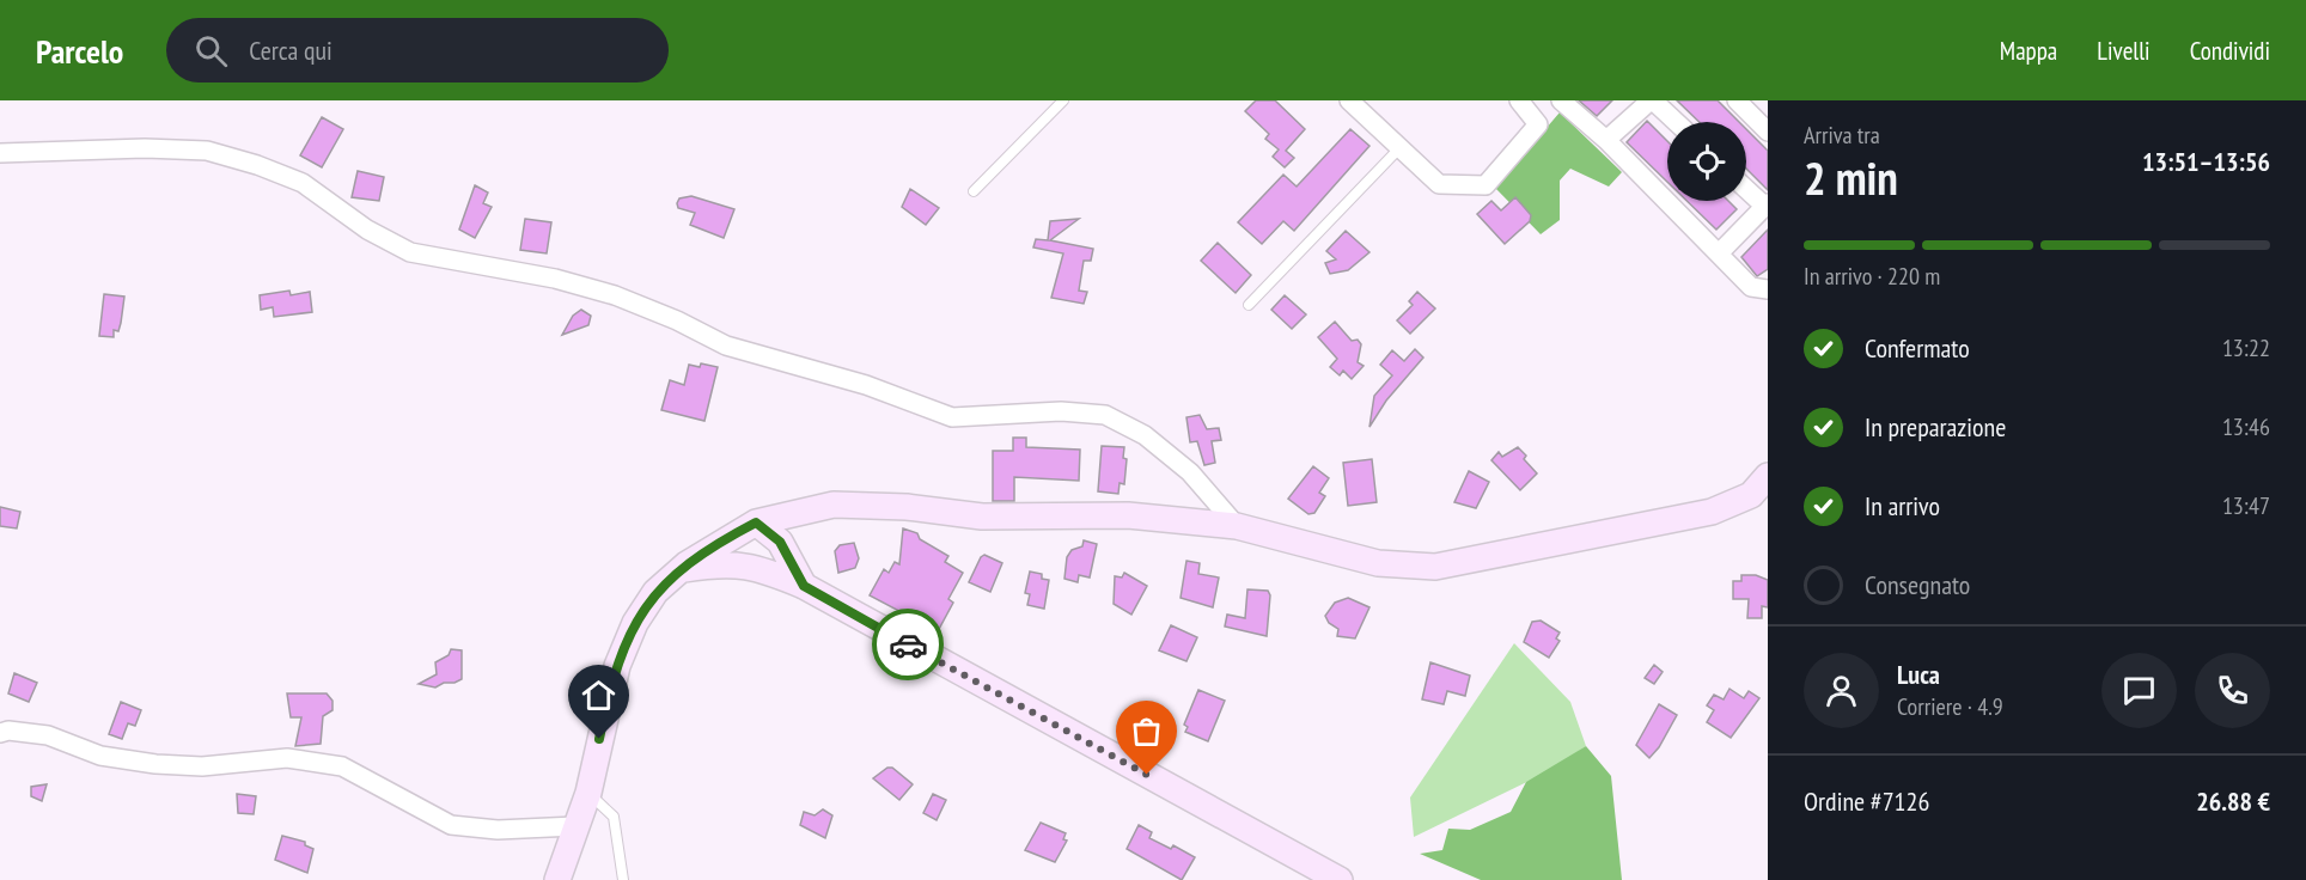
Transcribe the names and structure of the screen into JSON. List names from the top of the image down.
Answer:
{
  "page": {
    "header": "Parcelo",
    "search": "Cerca qui",
    "nav": ["Mappa", "Livelli", "Condividi"],
    "heading": ["2 min", "Arriva tra", "13:51–13:56"],
    "panel": [
      "Luca",
      "Corriere · 4.9",
      "Ordine #7126",
      "26.88 €"
    ],
    "bar": "In arrivo · 220 m",
    "list": [
      ["Confermato", "13:22"],
      ["In preparazione", "13:46"],
      ["In arrivo", "13:47"],
      "Consegnato"
    ]
  }
}
